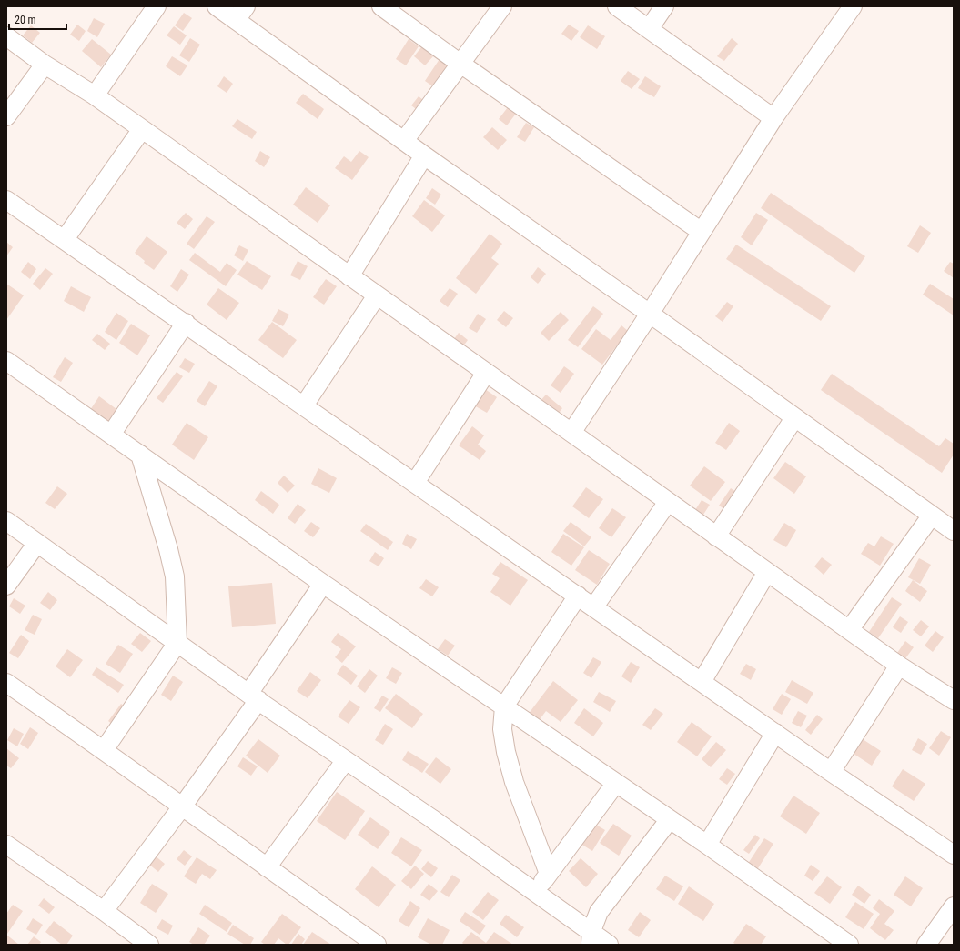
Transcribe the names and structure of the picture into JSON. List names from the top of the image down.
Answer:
{
  "scale_bar": "20 m"
}
